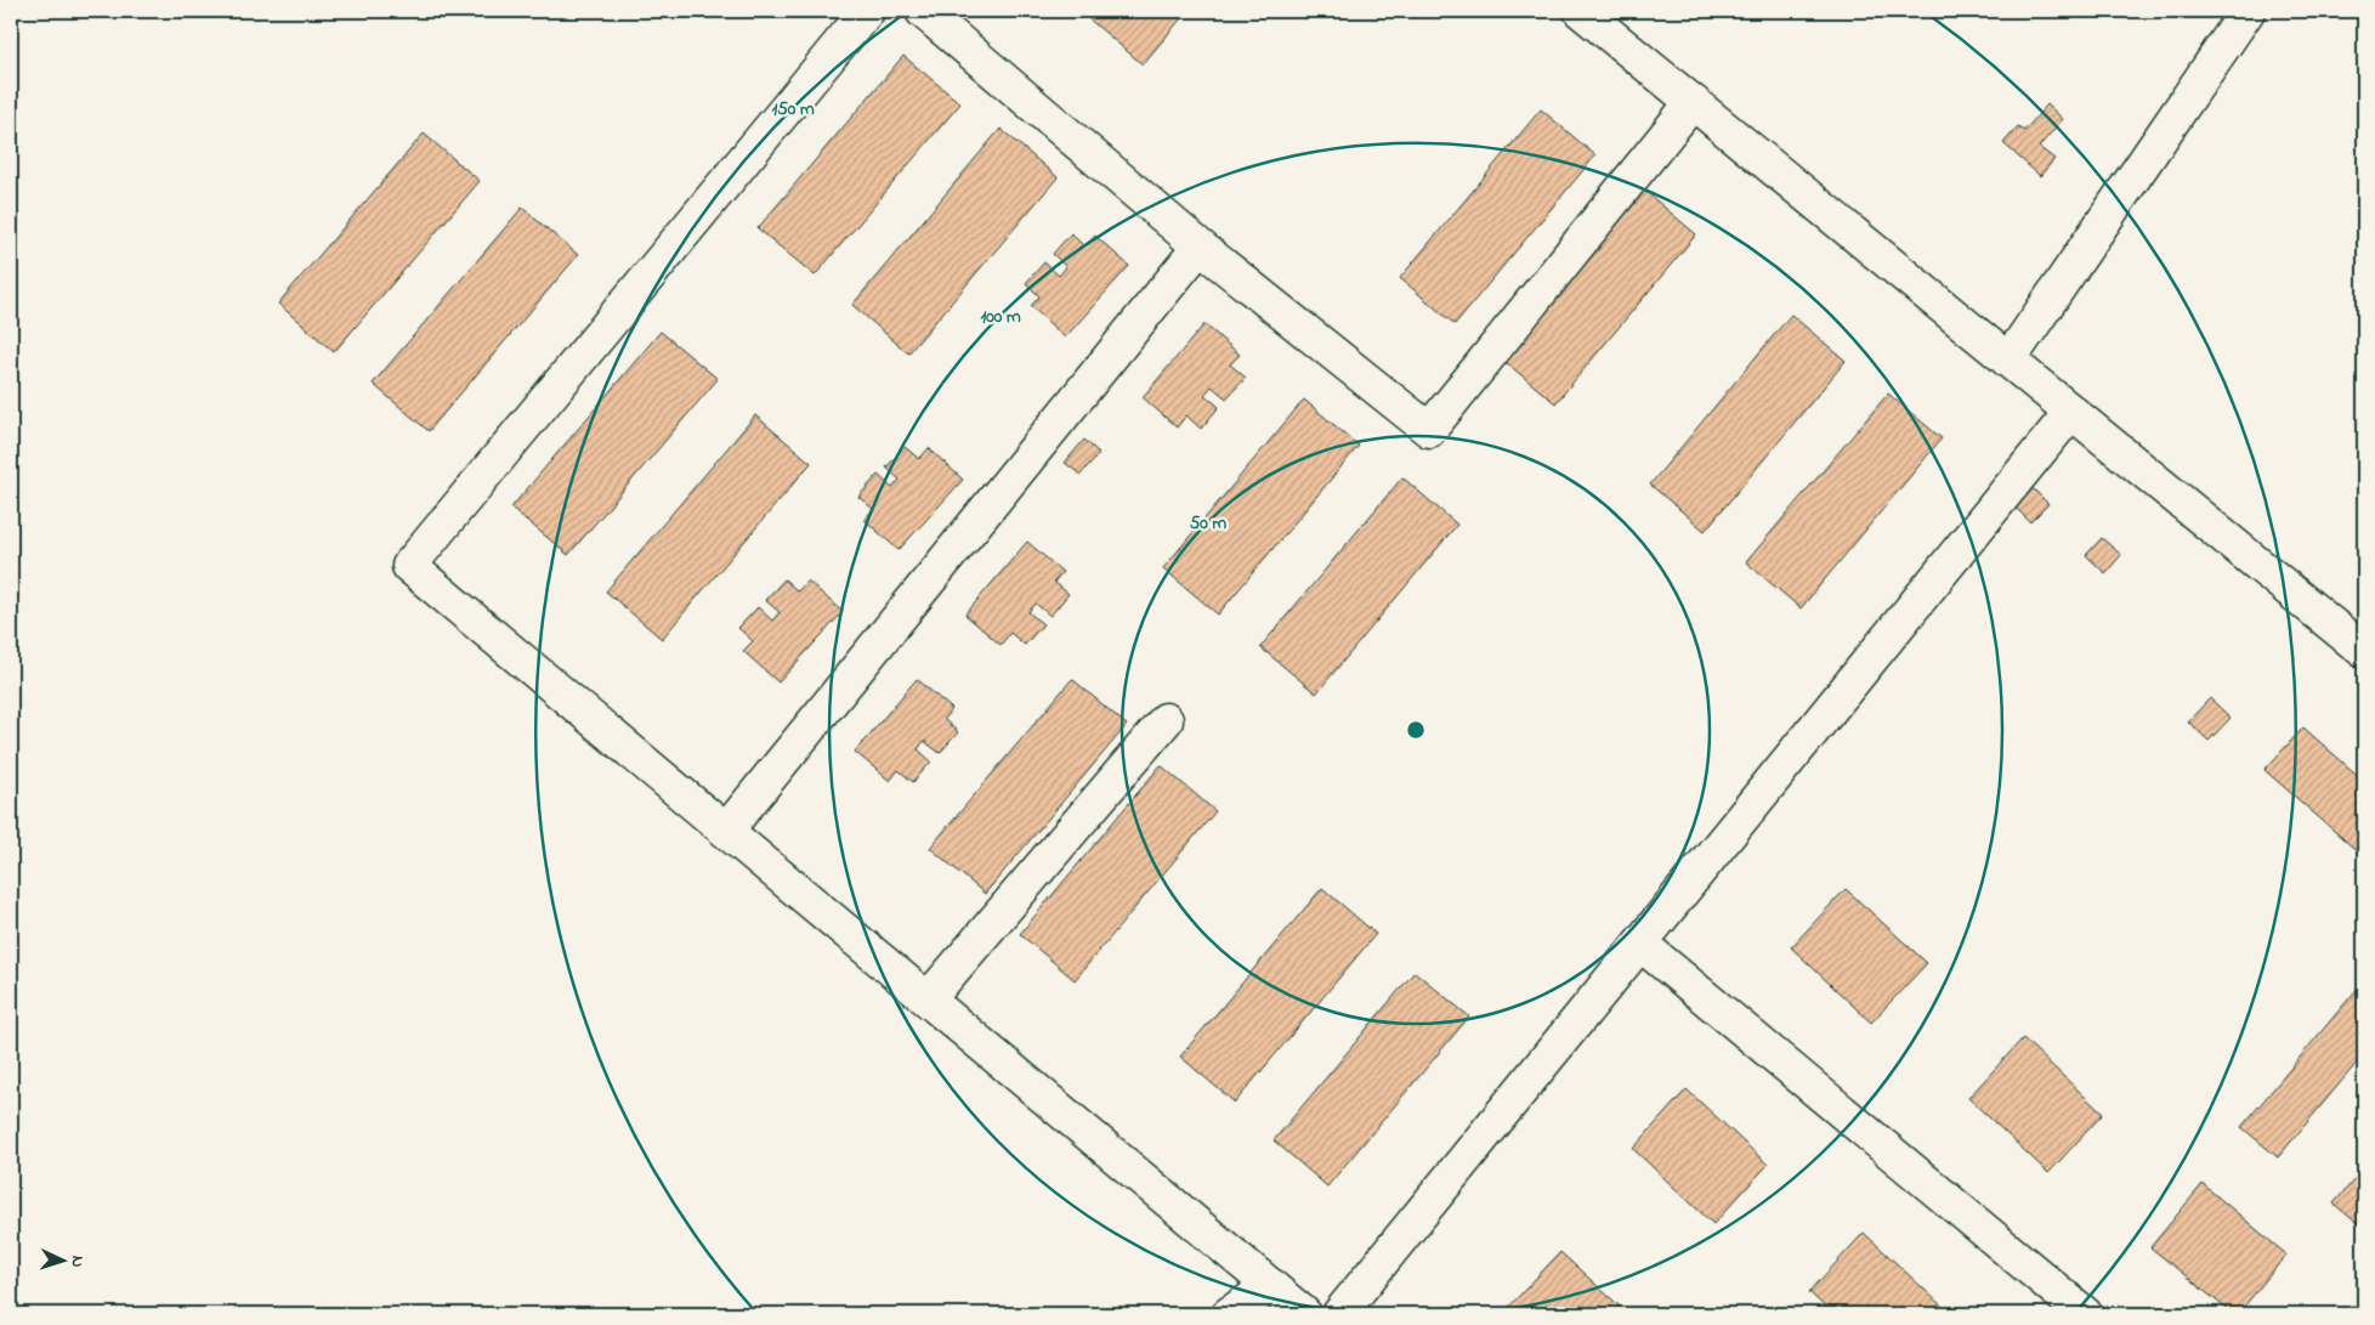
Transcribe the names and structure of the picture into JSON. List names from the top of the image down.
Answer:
{
  "north": "right",
  "rings": ["150 m", "100 m", "50 m"]
}
